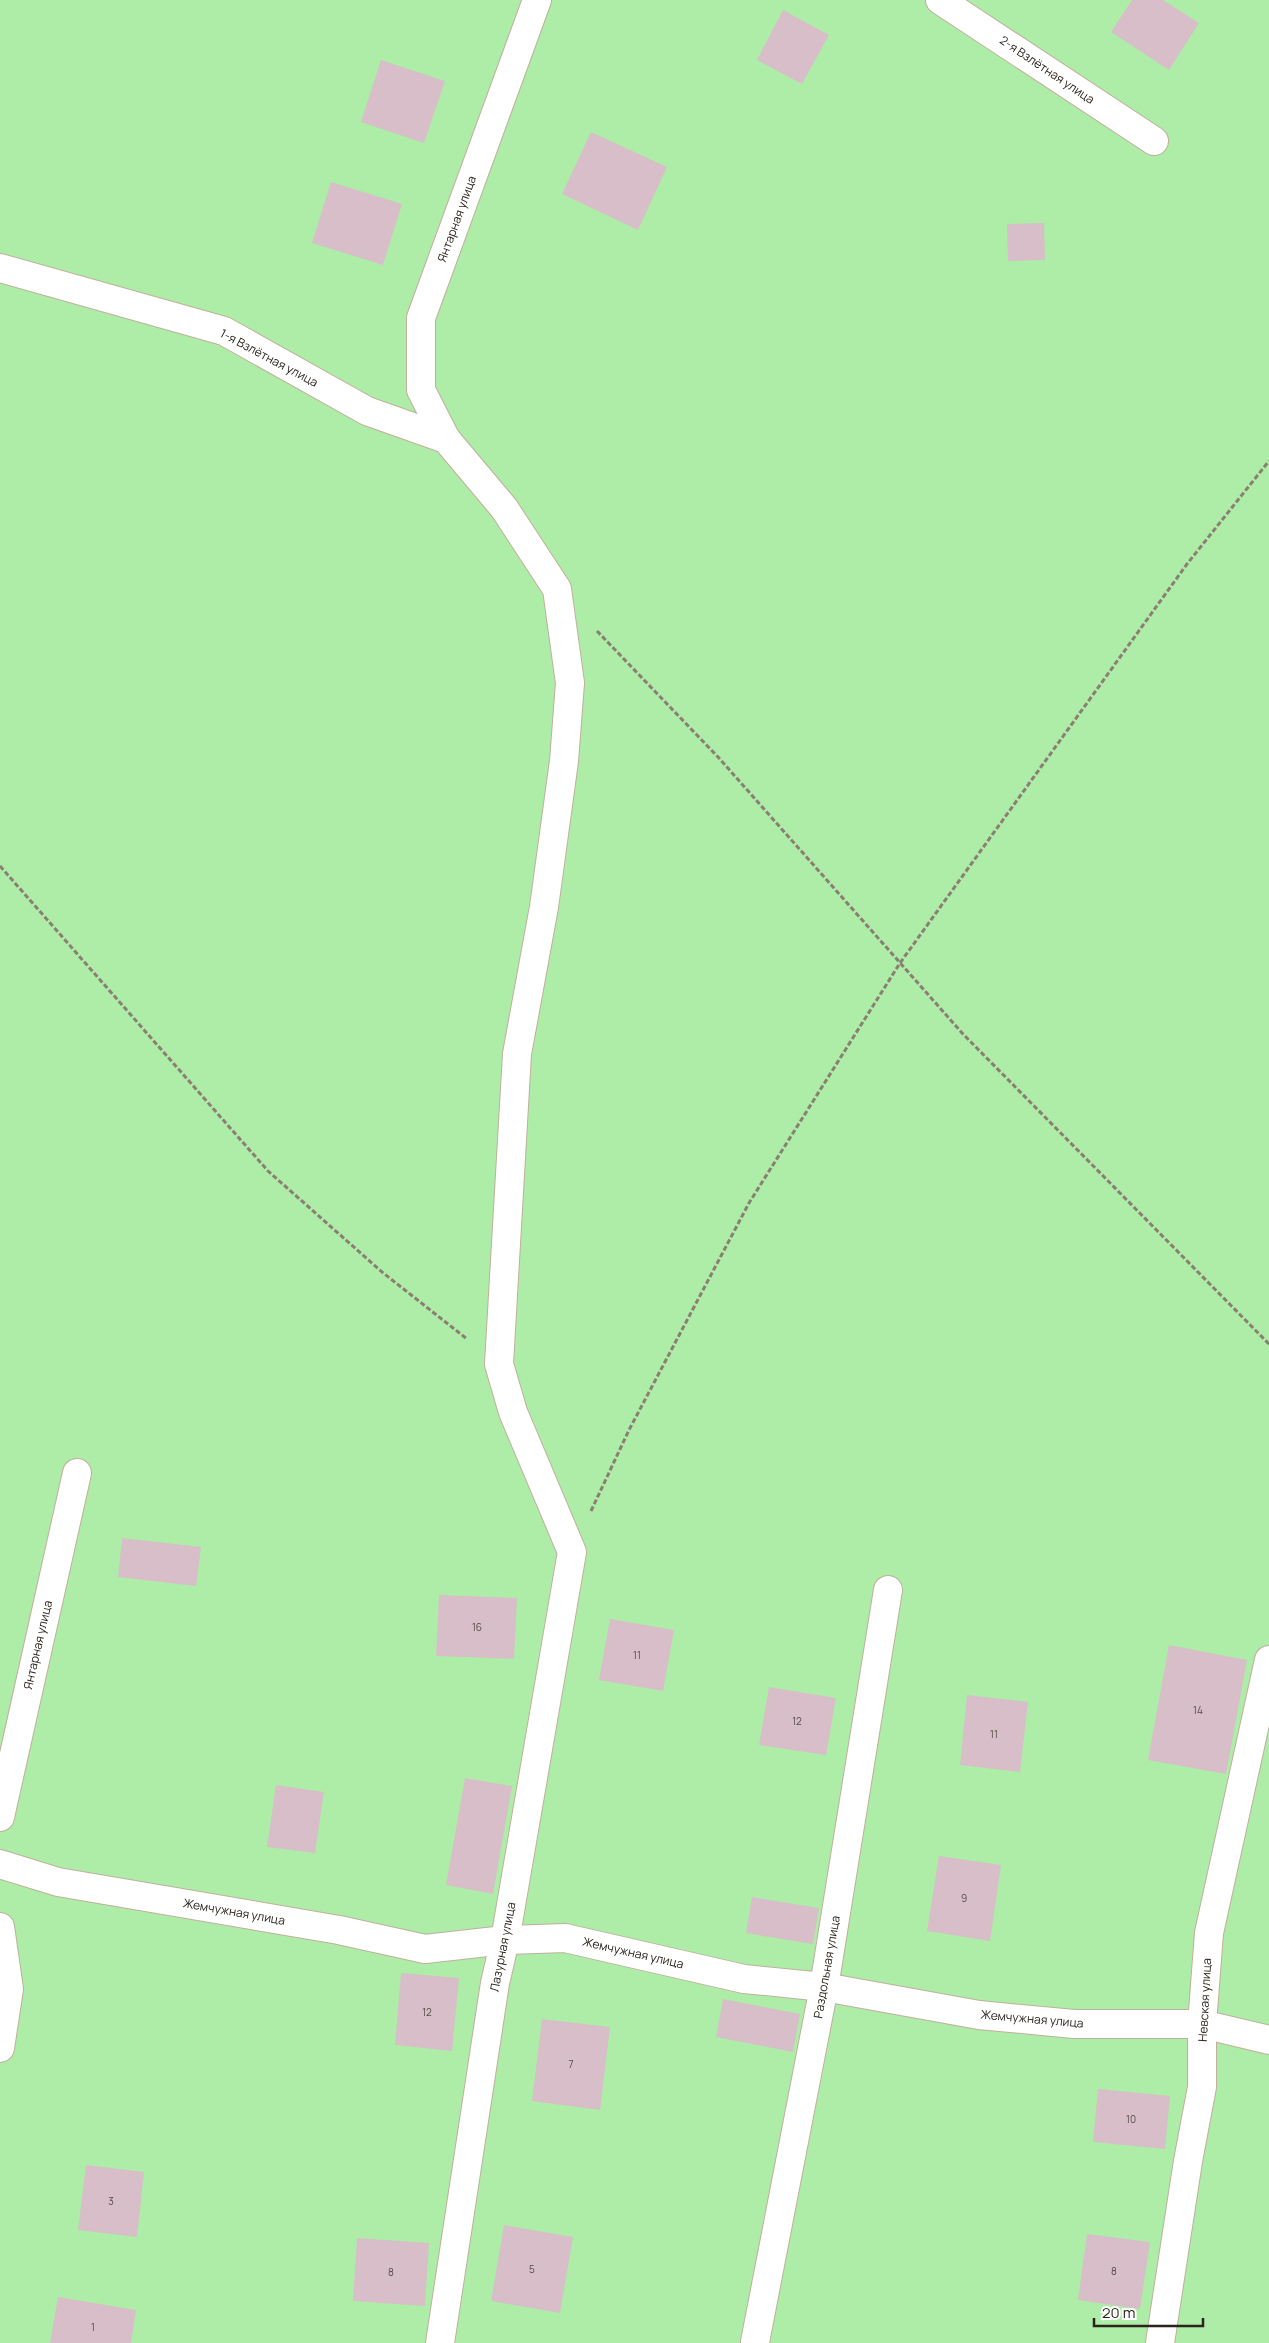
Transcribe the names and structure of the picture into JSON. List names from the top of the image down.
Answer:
{
  "streets": {
    "street": [
      "2-я Взлётная улица",
      "Янтарная улица",
      "1-я Взлётная улица",
      "Жемчужная улица",
      "Лазурная улица",
      "Раздольная улица",
      "Невская улица"
    ]
  },
  "crossings": [
    ["Янтарная улица", "1-я Взлётная улица"],
    ["Жемчужная улица", "Лазурная улица"],
    ["Жемчужная улица", "Раздольная улица"],
    ["Жемчужная улица", "Невская улица"]
  ],
  "house_numbers": [
    "16",
    "11",
    "14",
    "12",
    "11",
    "9",
    "12",
    "7",
    "10",
    "3",
    "5",
    "8",
    "8",
    "1"
  ],
  "scale_bar": "20 m"
}
